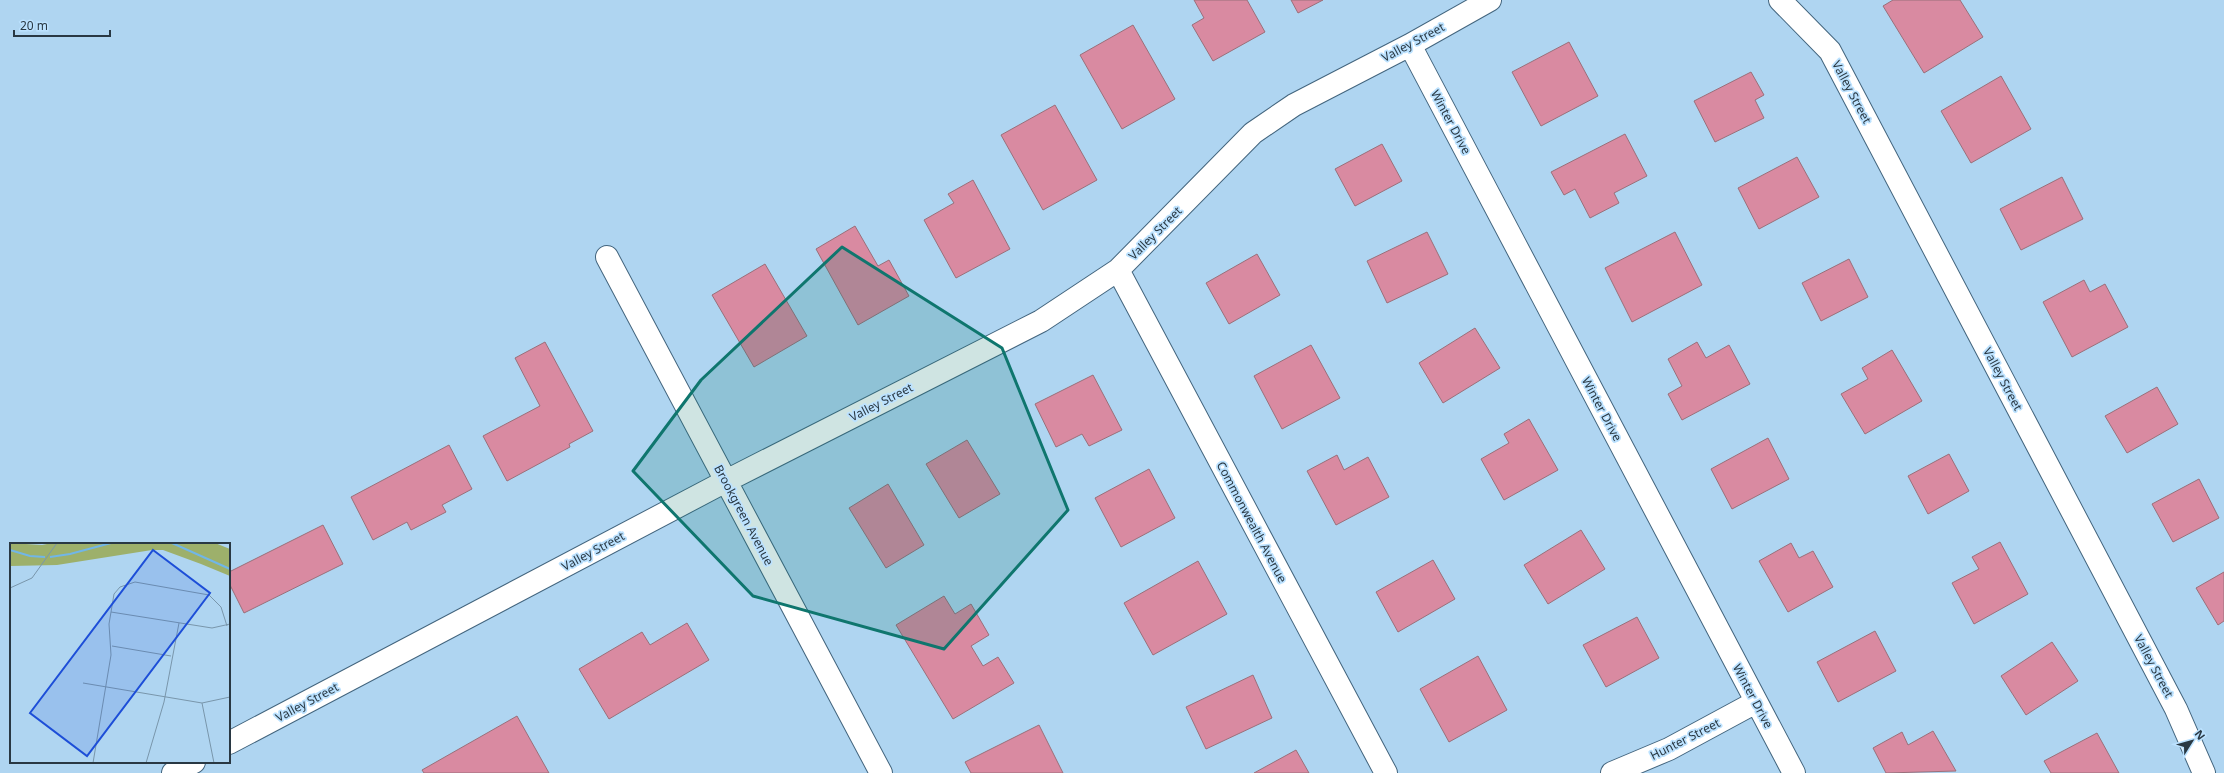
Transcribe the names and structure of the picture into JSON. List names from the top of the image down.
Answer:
{
  "streets": {
    "street": [
      "Valley Street",
      "Winter Drive",
      "Brookgreen Avenue",
      "Commonwealth Avenue",
      "Hunter Street"
    ]
  },
  "crossings": [
    ["Valley Street", "Winter Drive"],
    ["Valley Street", "Brookgreen Avenue"],
    ["Valley Street", "Commonwealth Avenue"],
    ["Winter Drive", "Hunter Street"]
  ],
  "scale_bar": "20 m",
  "north": "top right"
}
